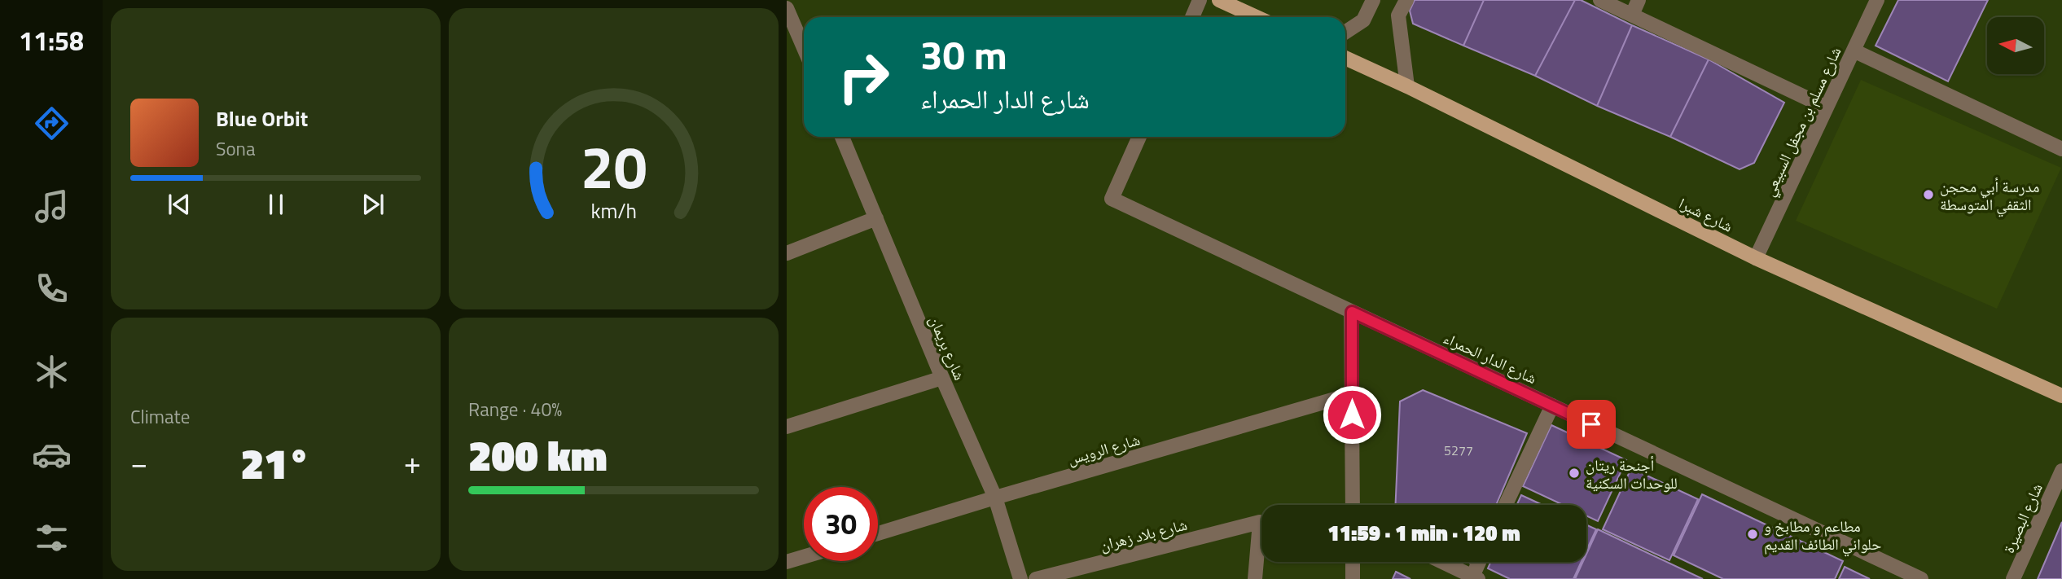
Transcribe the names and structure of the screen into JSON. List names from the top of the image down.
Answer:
{
  "streets": {
    "main road": ["شارع شبرا"],
    "street": [
      "شارع مسلم بن مجفل السبيعي",
      "شارع بريمان",
      "شارع الدار الحمراء",
      "شارع الرويس",
      "شارع البصيرة",
      "شارع بلاد زهران"
    ]
  },
  "crossings": [
    ["شارع مسلم بن مجفل السبيعي", "شارع شبرا"],
    ["شارع بريمان", "شارع الرويس"]
  ],
  "places": ["مدرسة أبي محجن الثقفي المتوسطة", "أجنحة ريتان للوحدات السكنية", "مطاعم و مطابخ و حلواني الطائف القديم"],
  "house_numbers": ["5277"],
  "north": "left",
  "page": {
    "tabs": "11:58",
    "turn": ["30 m", "شارع الدار الحمراء"],
    "song": ["Blue Orbit", "Sona"],
    "tile": [
      "Climate",
      ["Range · 40%", "200 km"]
    ],
    "heat": ["−", "21°", "+"],
    "limit": "30",
    "trip": "11:59 · 1 min · 120 m",
    "gauge": ["20", "km/h"]
  }
}
